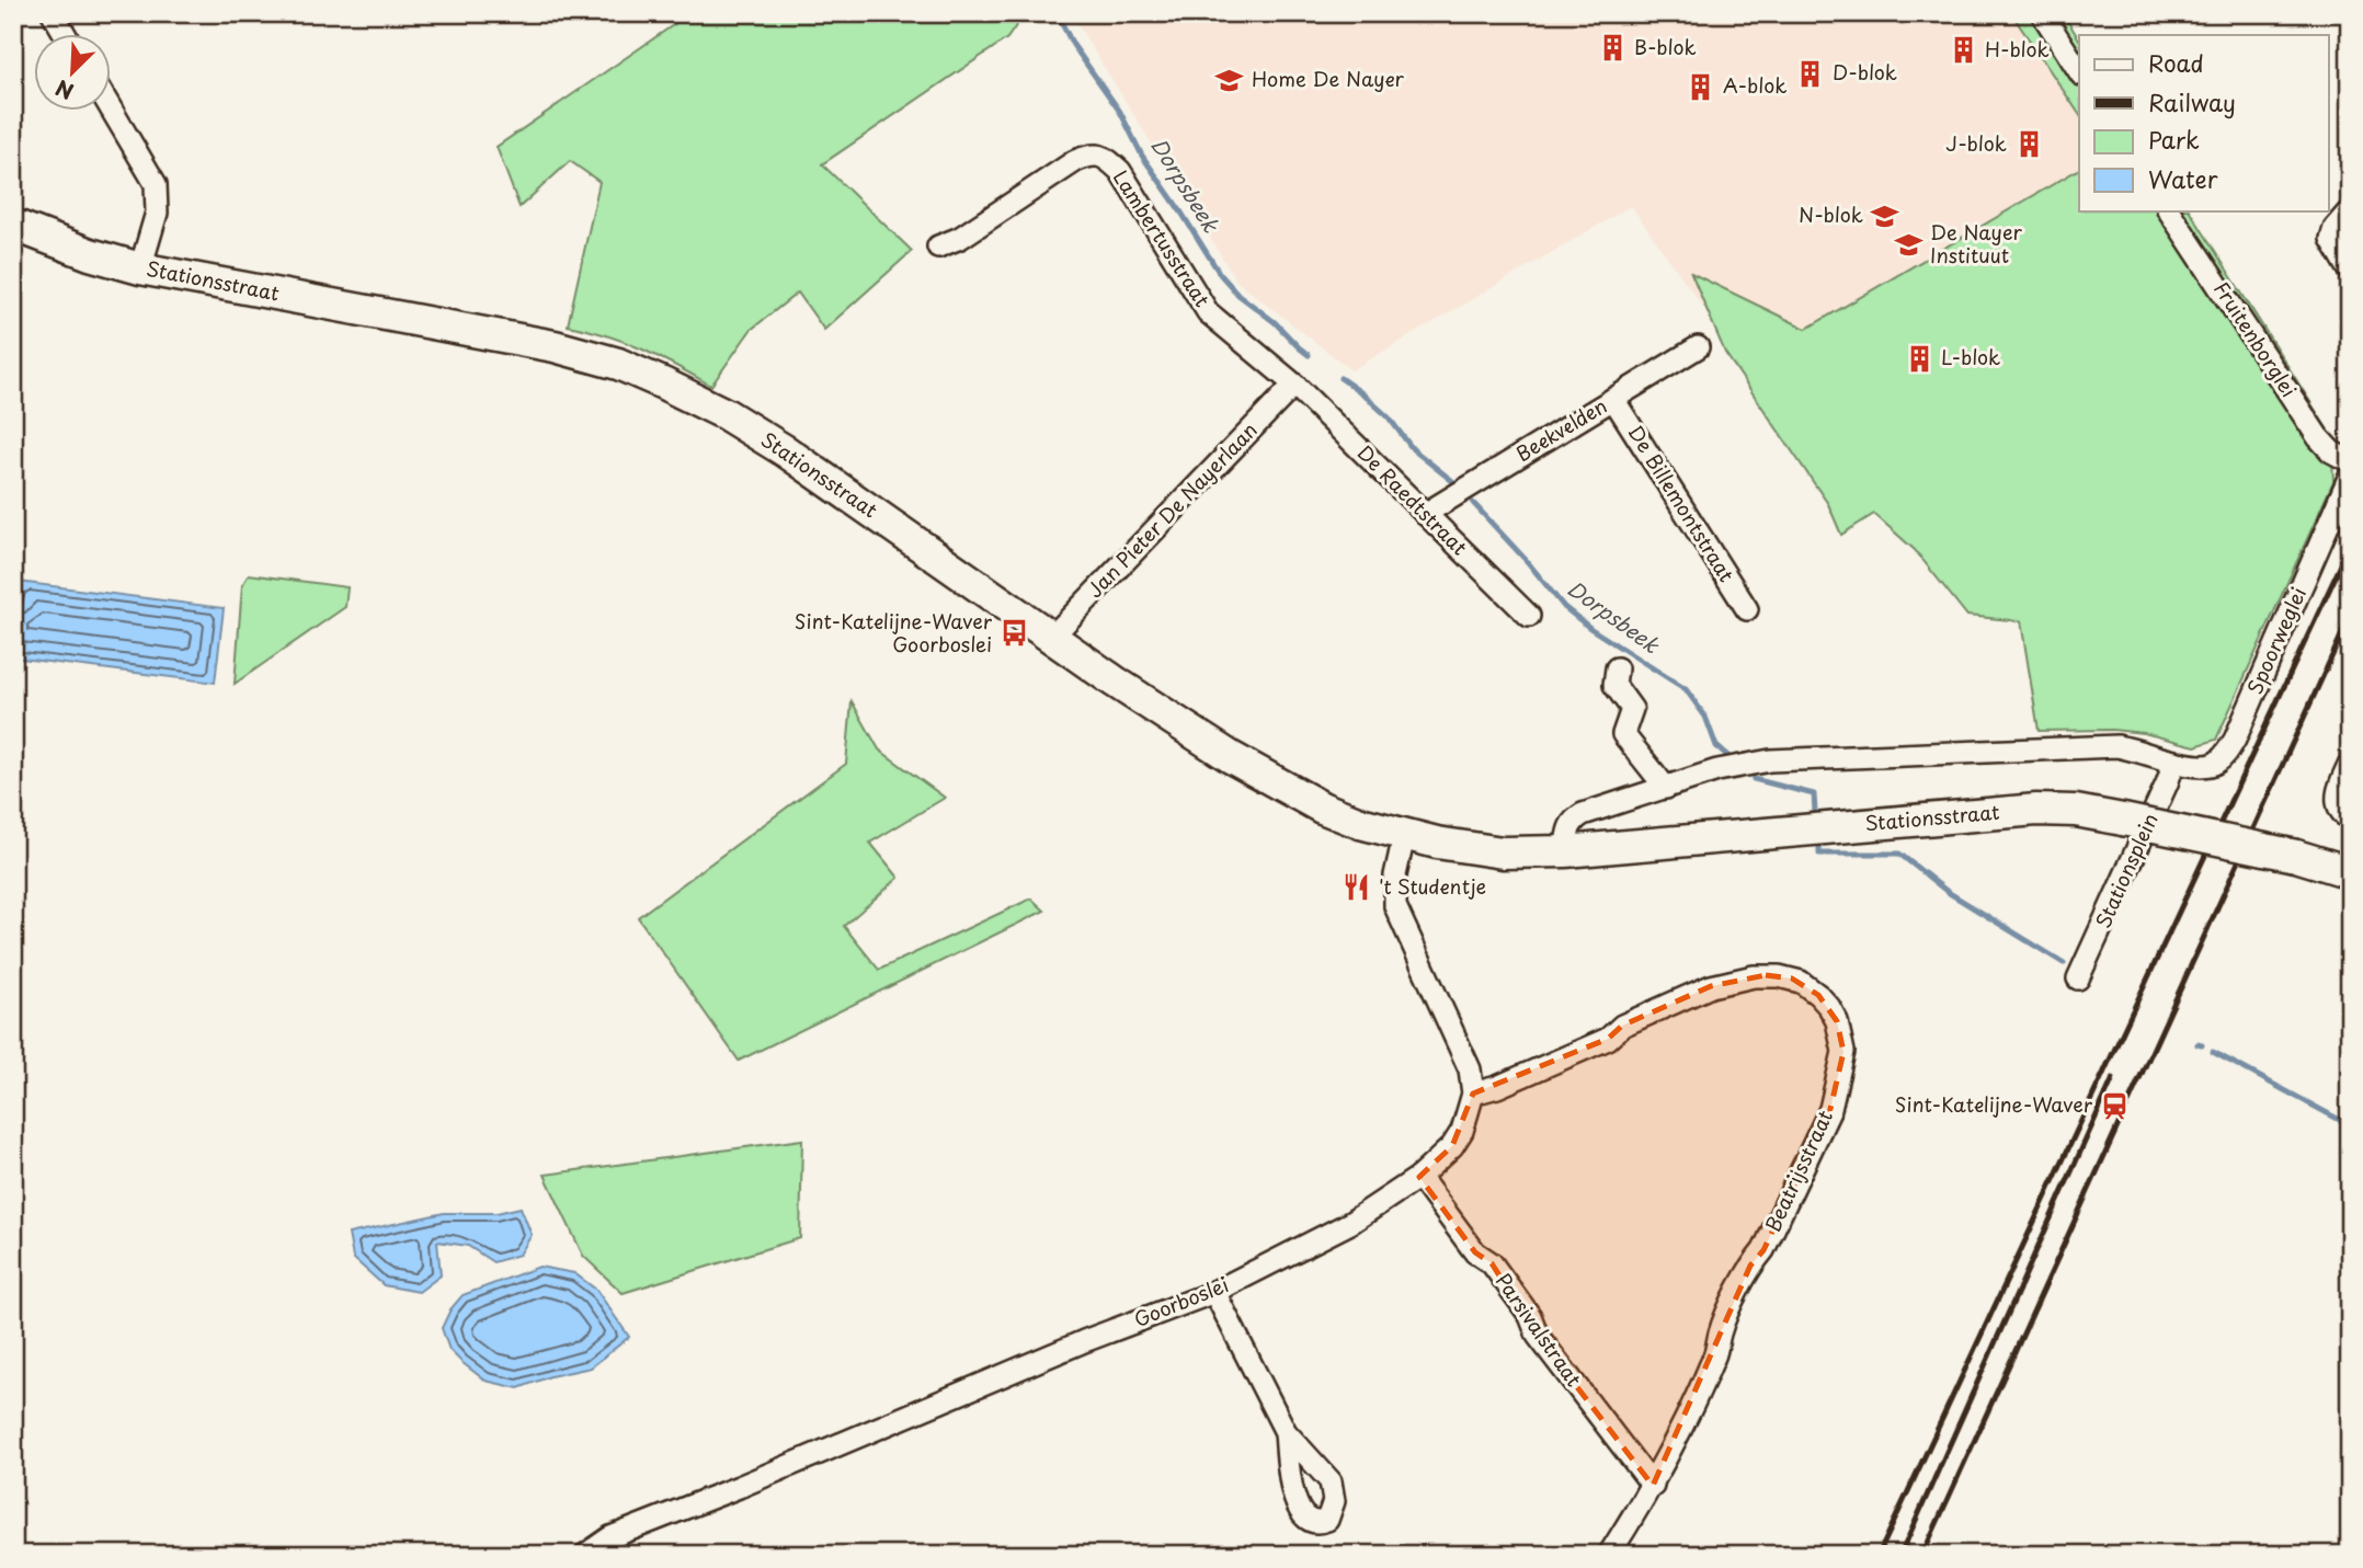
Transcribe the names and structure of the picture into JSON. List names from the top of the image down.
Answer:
{
  "streets": {
    "street": [
      "Lambertusstraat",
      "Stationsstraat",
      "Fruitenborglei",
      "Beekvelden",
      "De Raedtstraat",
      "De Billemontstraat",
      "Jan Pieter De Nayerlaan",
      "Spoorweglei",
      "Stationsplein",
      "Beatrijsstraat",
      "Goorboslei",
      "Parsivalstraat"
    ]
  },
  "crossings": [
    ["Lambertusstraat", "De Raedtstraat"],
    ["Lambertusstraat", "Jan Pieter De Nayerlaan"],
    ["Stationsstraat", "Jan Pieter De Nayerlaan"],
    ["Beekvelden", "De Raedtstraat"],
    ["Beekvelden", "De Billemontstraat"],
    ["De Raedtstraat", "Jan Pieter De Nayerlaan"],
    ["Spoorweglei", "Stationsplein"],
    ["Beatrijsstraat", "Goorboslei"],
    ["Beatrijsstraat", "Parsivalstraat"],
    ["Goorboslei", "Parsivalstraat"]
  ],
  "water": ["Dorpsbeek"],
  "places": {
    "building": [
      "B-blok",
      "H-blok",
      "D-blok",
      "A-blok",
      "J-blok",
      "L-blok"
    ],
    "school or university": ["Home De Nayer", "N-blok", "De Nayer Instituut"],
    "bus stop": ["Sint-Katelijne-Waver Goorboslei"],
    "restaurant": ["'t Studentje"],
    "station": ["Sint-Katelijne-Waver"]
  },
  "legend": [
    "Road",
    "Railway",
    "Park",
    "Water"
  ],
  "north": "bottom left"
}
